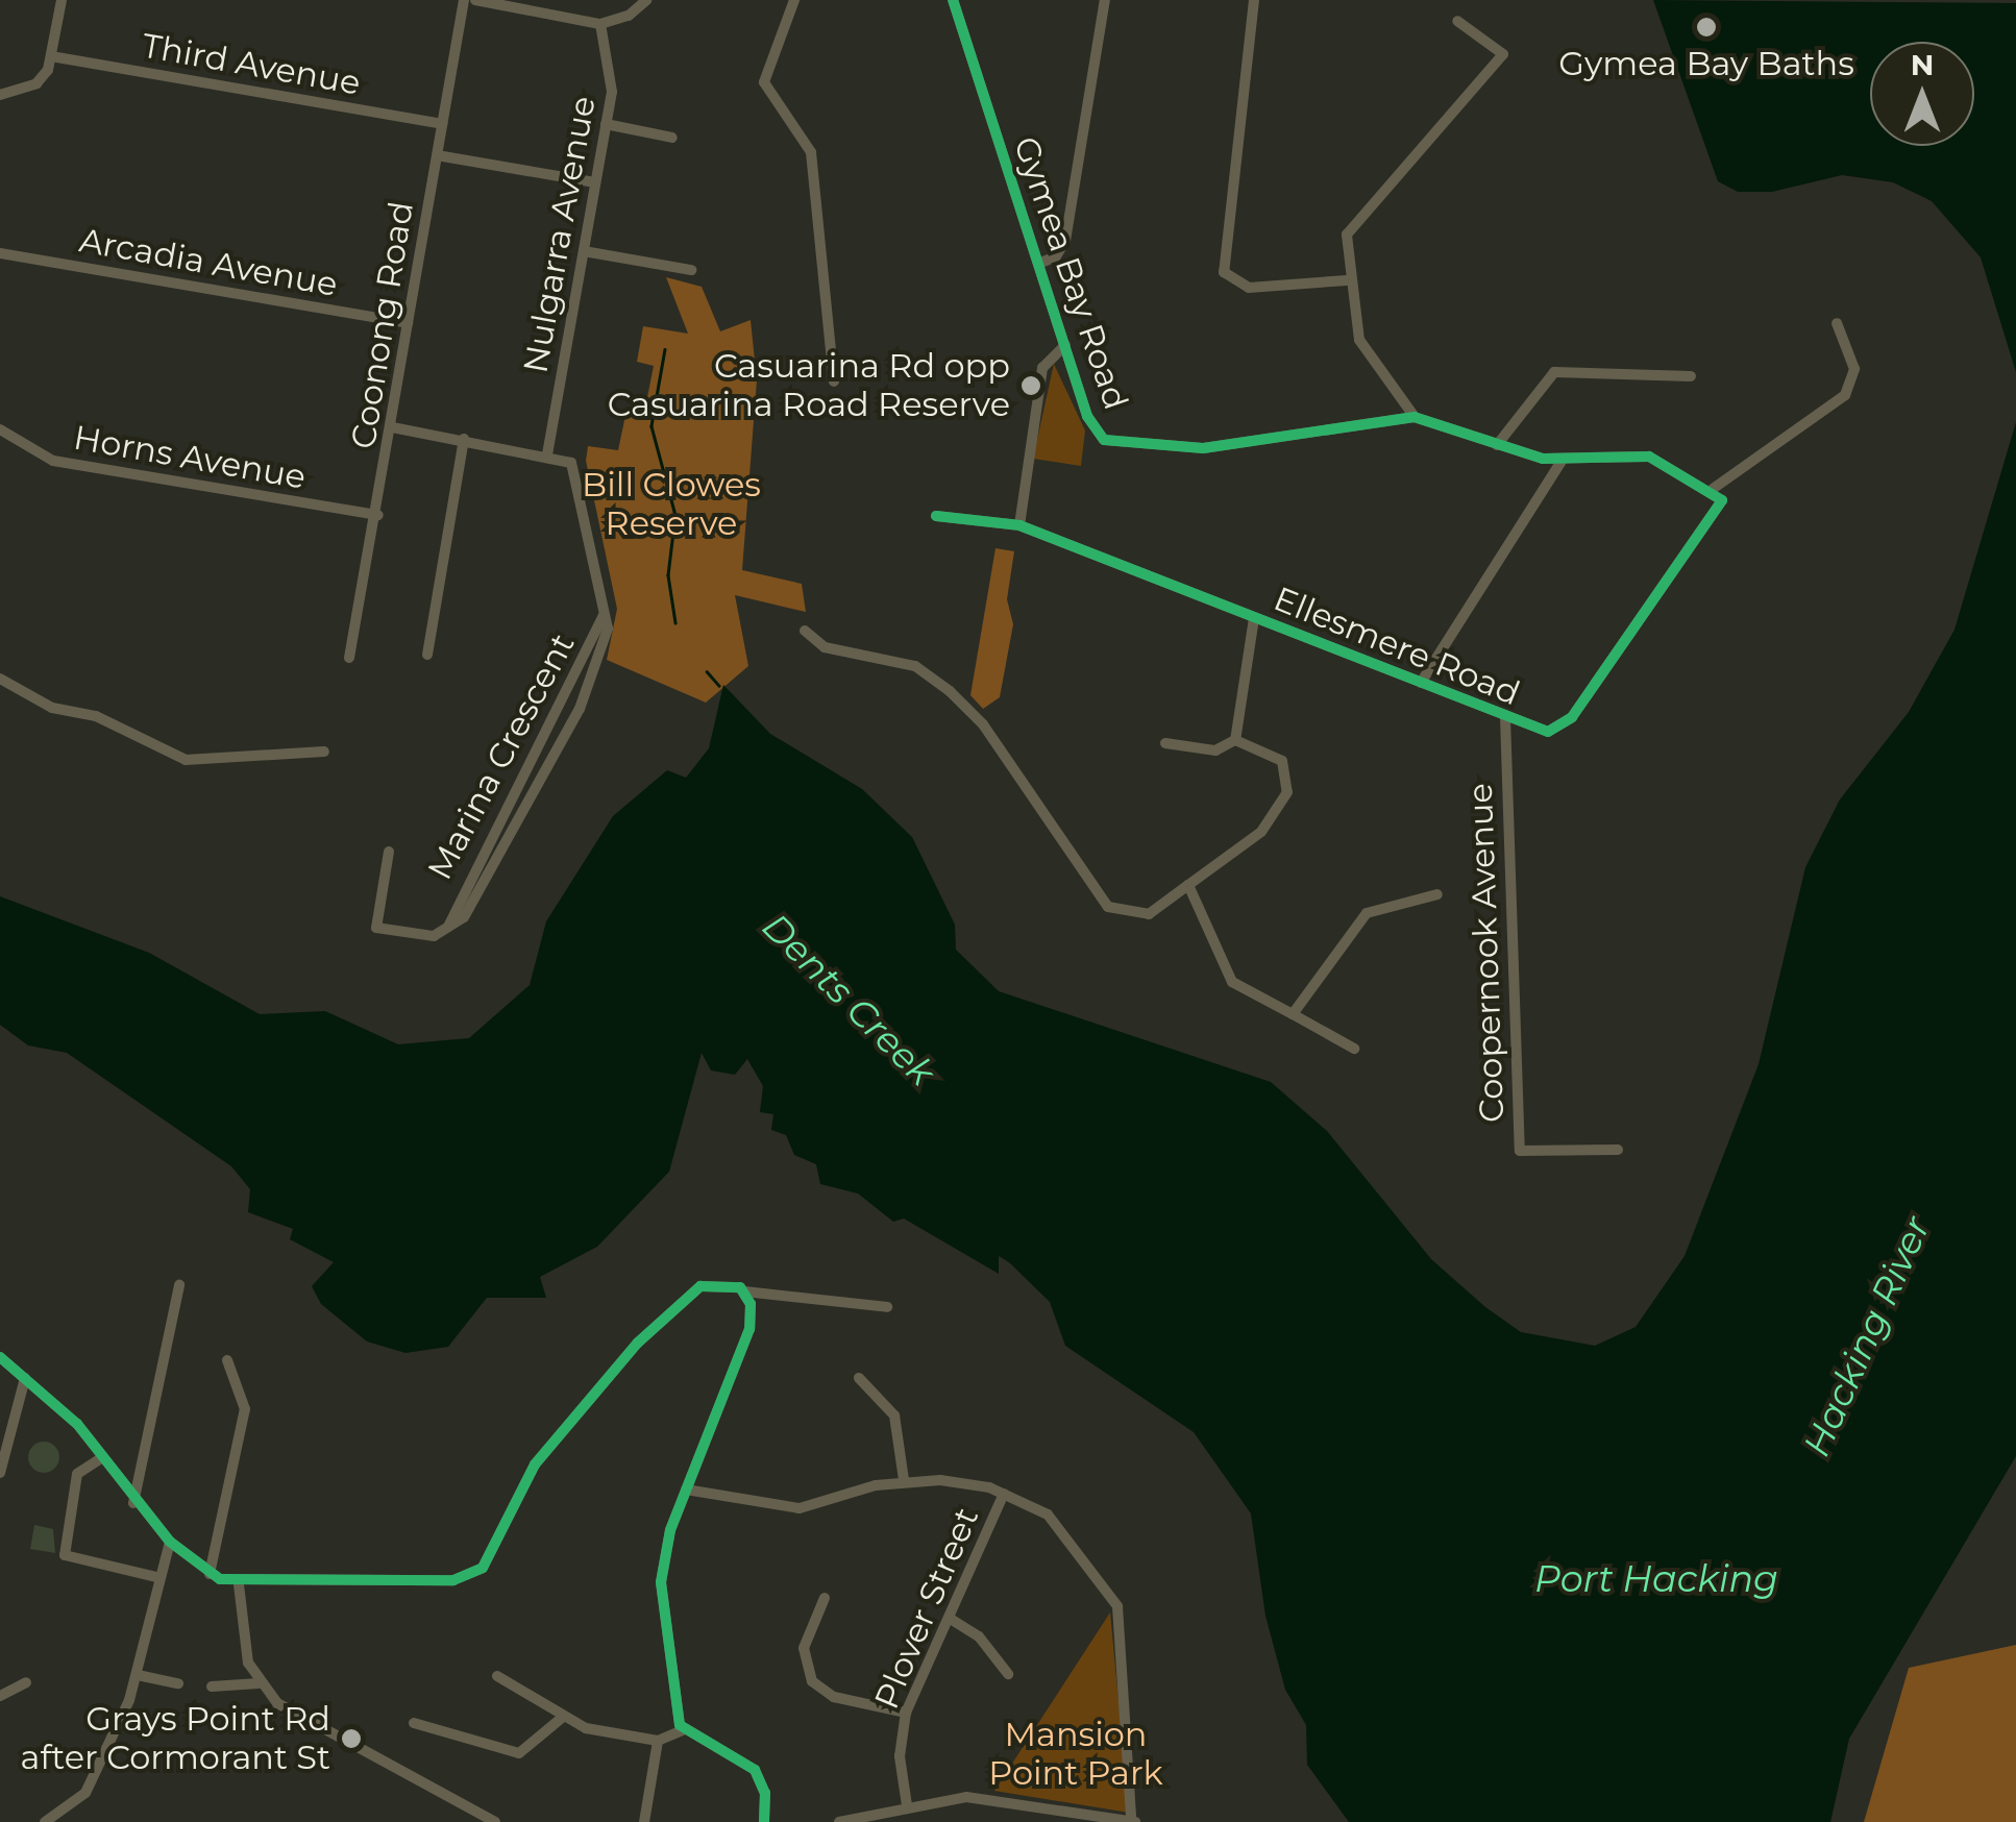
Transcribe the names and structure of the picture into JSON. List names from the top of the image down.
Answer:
{
  "streets": {
    "street": [
      "Third Avenue",
      "Nulgarra Avenue",
      "Arcadia Avenue",
      "Gymea Bay Road",
      "Coonong Road",
      "Horns Avenue",
      "Ellesmere Road",
      "Marina Crescent",
      "Coopernook Avenue",
      "Plover Street"
    ]
  },
  "crossings": [
    ["Third Avenue", "Coonong Road"],
    ["Nulgarra Avenue", "Marina Crescent"],
    ["Arcadia Avenue", "Coonong Road"],
    ["Coonong Road", "Horns Avenue"],
    ["Ellesmere Road", "Coopernook Avenue"]
  ],
  "water": ["Dents Creek", "Hacking River", "Port Hacking"],
  "parks": ["Bill Clowes Reserve", "Mansion Point Park"],
  "places": ["Gymea Bay Baths", "Casuarina Rd opp Casuarina Road Reserve", "Grays Point Rd after Cormorant St"],
  "north": "top"
}
